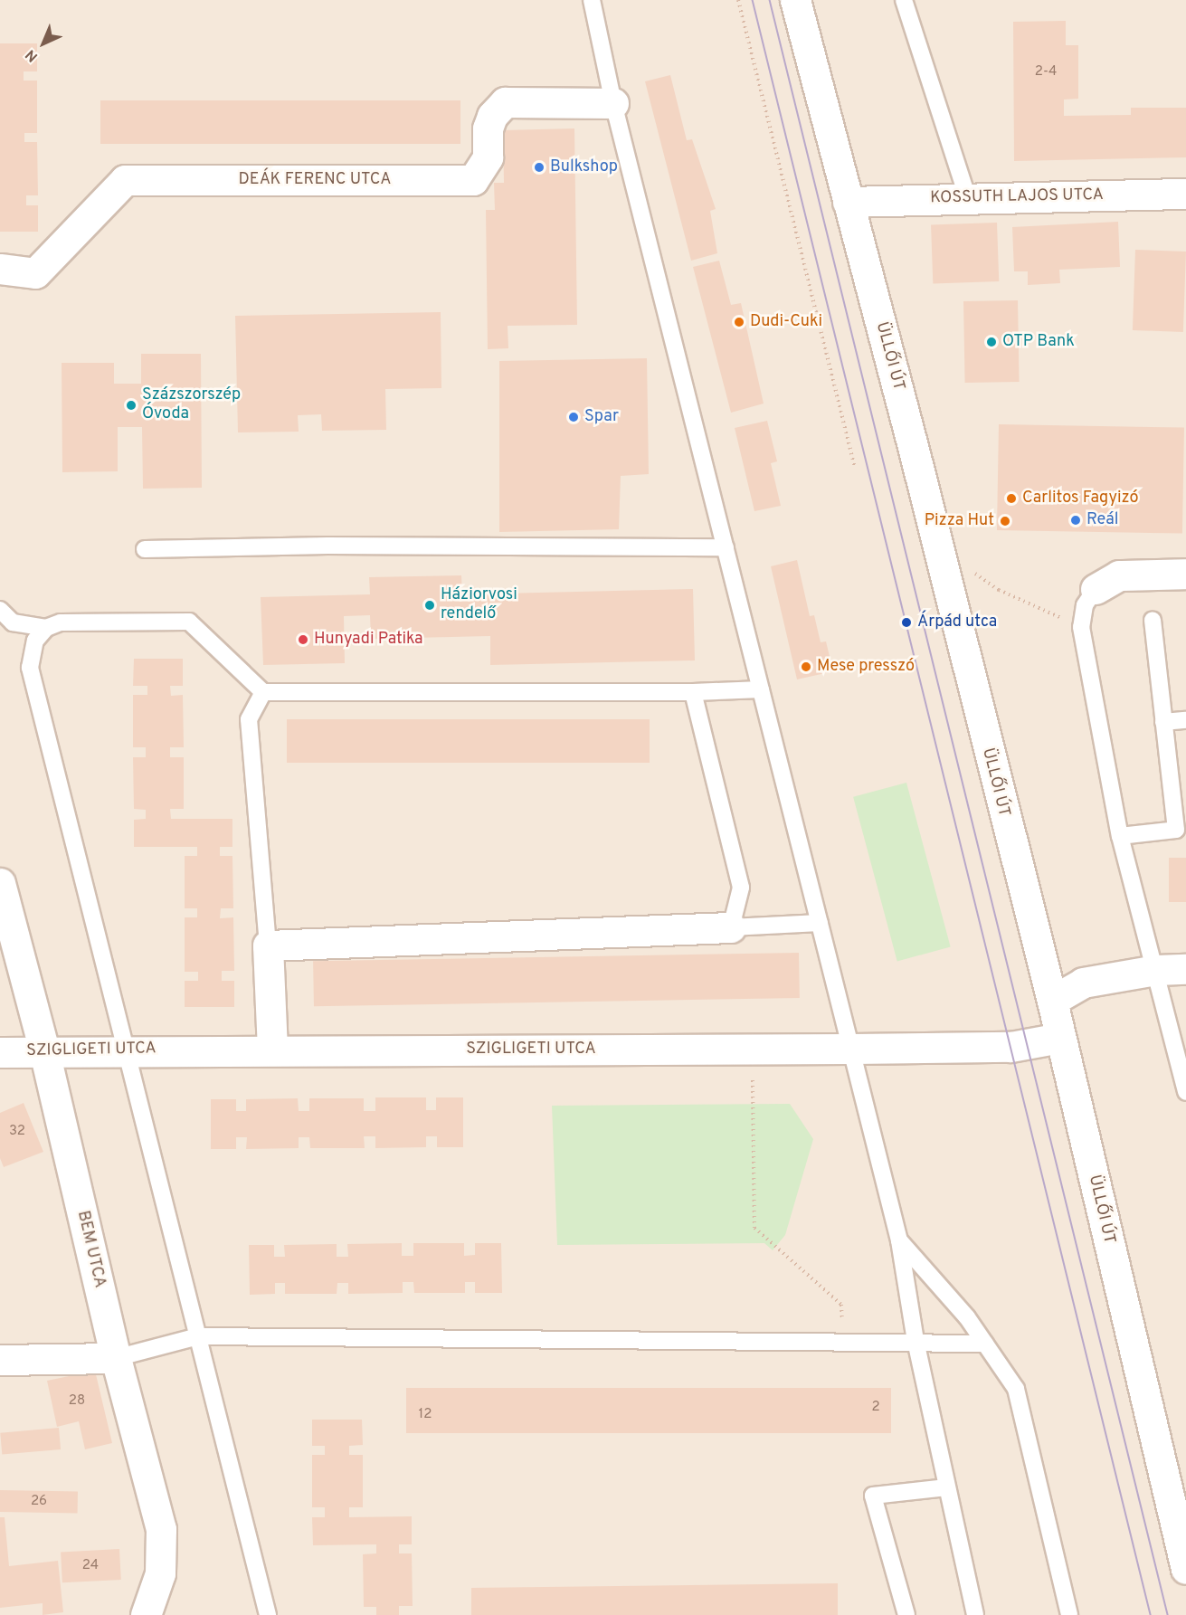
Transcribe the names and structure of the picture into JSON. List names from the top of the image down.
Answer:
{
  "streets": {
    "street": [
      "DEÁK FERENC UTCA",
      "KOSSUTH LAJOS UTCA",
      "ÜLLŐI ÚT",
      "SZIGLIGETI UTCA",
      "BEM UTCA"
    ]
  },
  "crossings": [
    ["KOSSUTH LAJOS UTCA", "ÜLLŐI ÚT"],
    ["ÜLLŐI ÚT", "SZIGLIGETI UTCA"],
    ["SZIGLIGETI UTCA", "BEM UTCA"]
  ],
  "places": [
    "Bulkshop",
    "Dudi-Cuki",
    "OTP Bank",
    "Százszorszép Óvoda",
    "Spar",
    "Carlitos Fagyizó",
    "Reál",
    "Pizza Hut",
    "Háziorvosi rendelő",
    "Árpád utca",
    "Hunyadi Patika",
    "Mese presszó"
  ],
  "house_numbers": [
    "2-4",
    "32",
    "28",
    "2",
    "12",
    "26",
    "24"
  ],
  "north": "bottom left"
}
